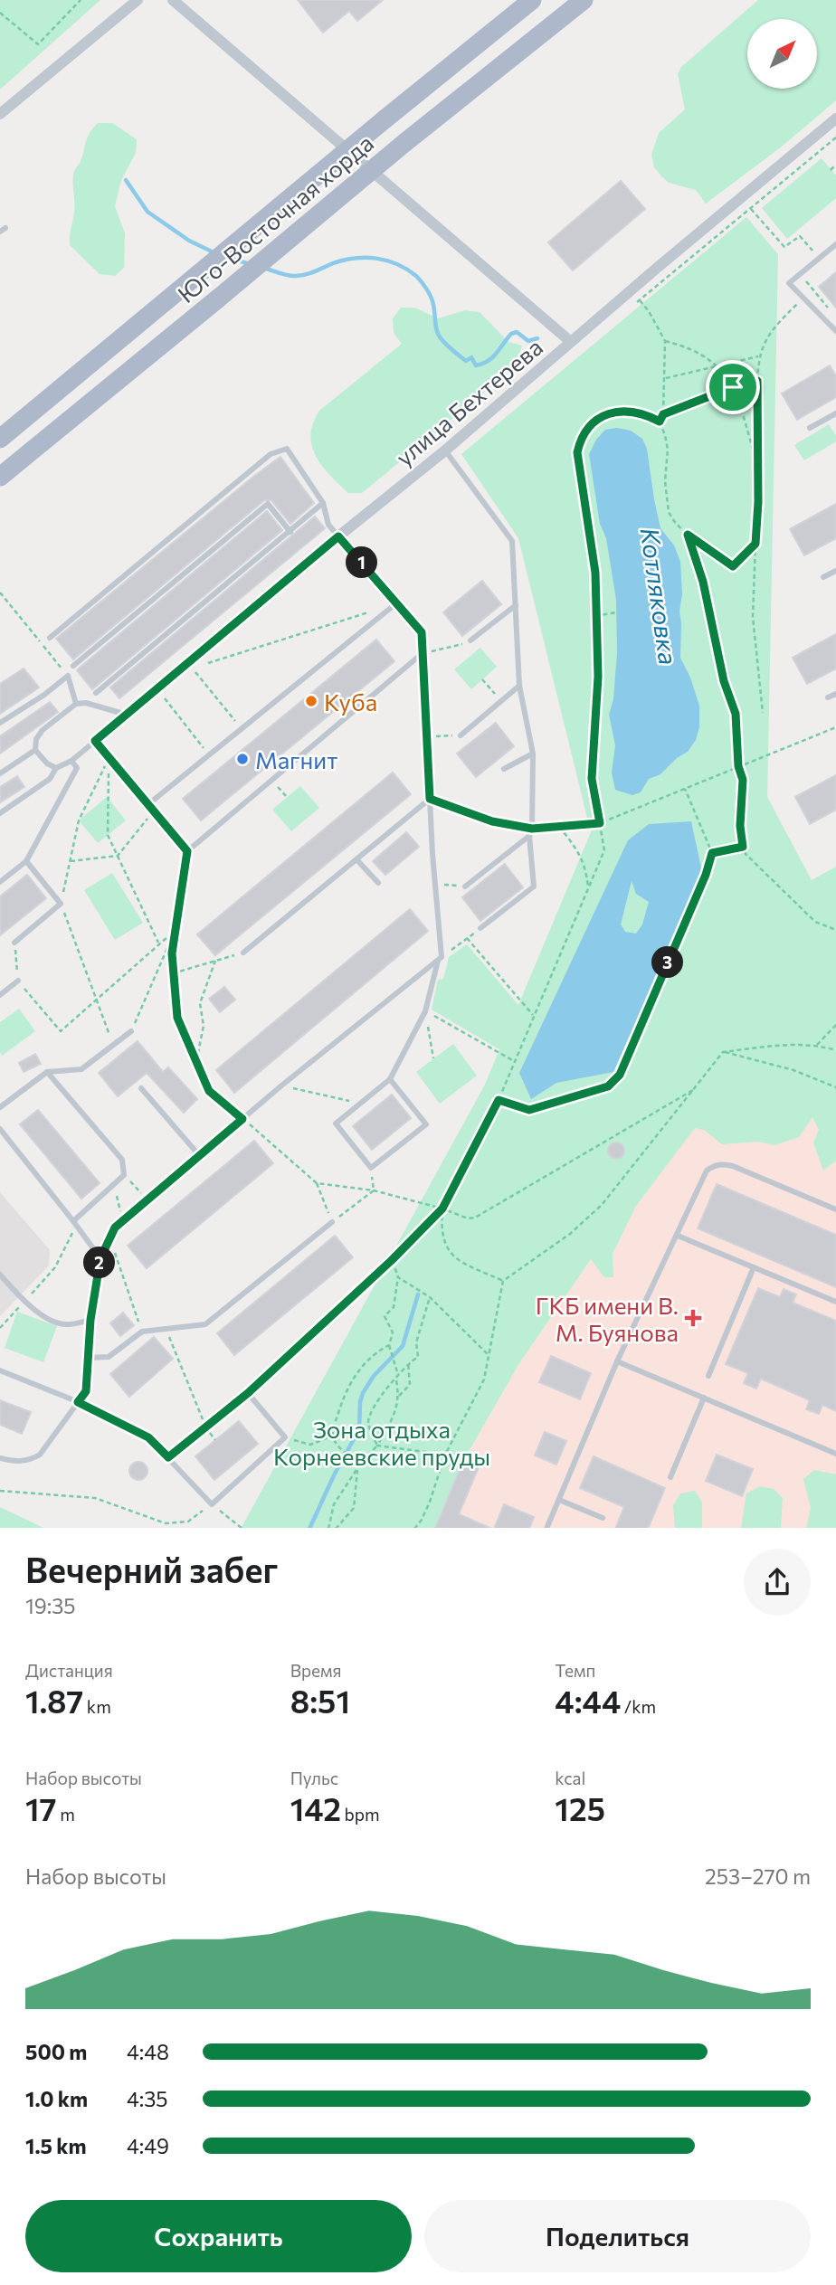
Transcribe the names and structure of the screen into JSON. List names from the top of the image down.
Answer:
{
  "streets": {
    "main road": ["Юго-Восточная хорда"],
    "street": ["улица Бехтерева"]
  },
  "water": ["Котляковка"],
  "parks": ["Зона отдыха Корнеевские пруды"],
  "places": {
    "other": ["Куба", "Магнит"],
    "health": ["ГКБ имени В. М. Буянова"]
  },
  "north": "top right",
  "page": {
    "pins": ["1", "3", "2"],
    "heading": ["Вечерний забег", "19:35"],
    "stats": [
      ["Дистанция", "1.87 km"],
      ["Время", "8:51"],
      ["Темп", "4:44 /km"],
      ["Набор высоты", "17 m"],
      ["Пульс", "142 bpm"],
      ["kcal", "125"]
    ],
    "chart": ["Набор высоты", "253–270 m"],
    "list": [
      {
        "name": "500 m",
        "note": "4:48"
      },
      {
        "name": "1.0 km",
        "note": "4:35"
      },
      {
        "name": "1.5 km",
        "note": "4:49"
      }
    ],
    "buttons": ["Сохранить", "Поделиться"]
  }
}
